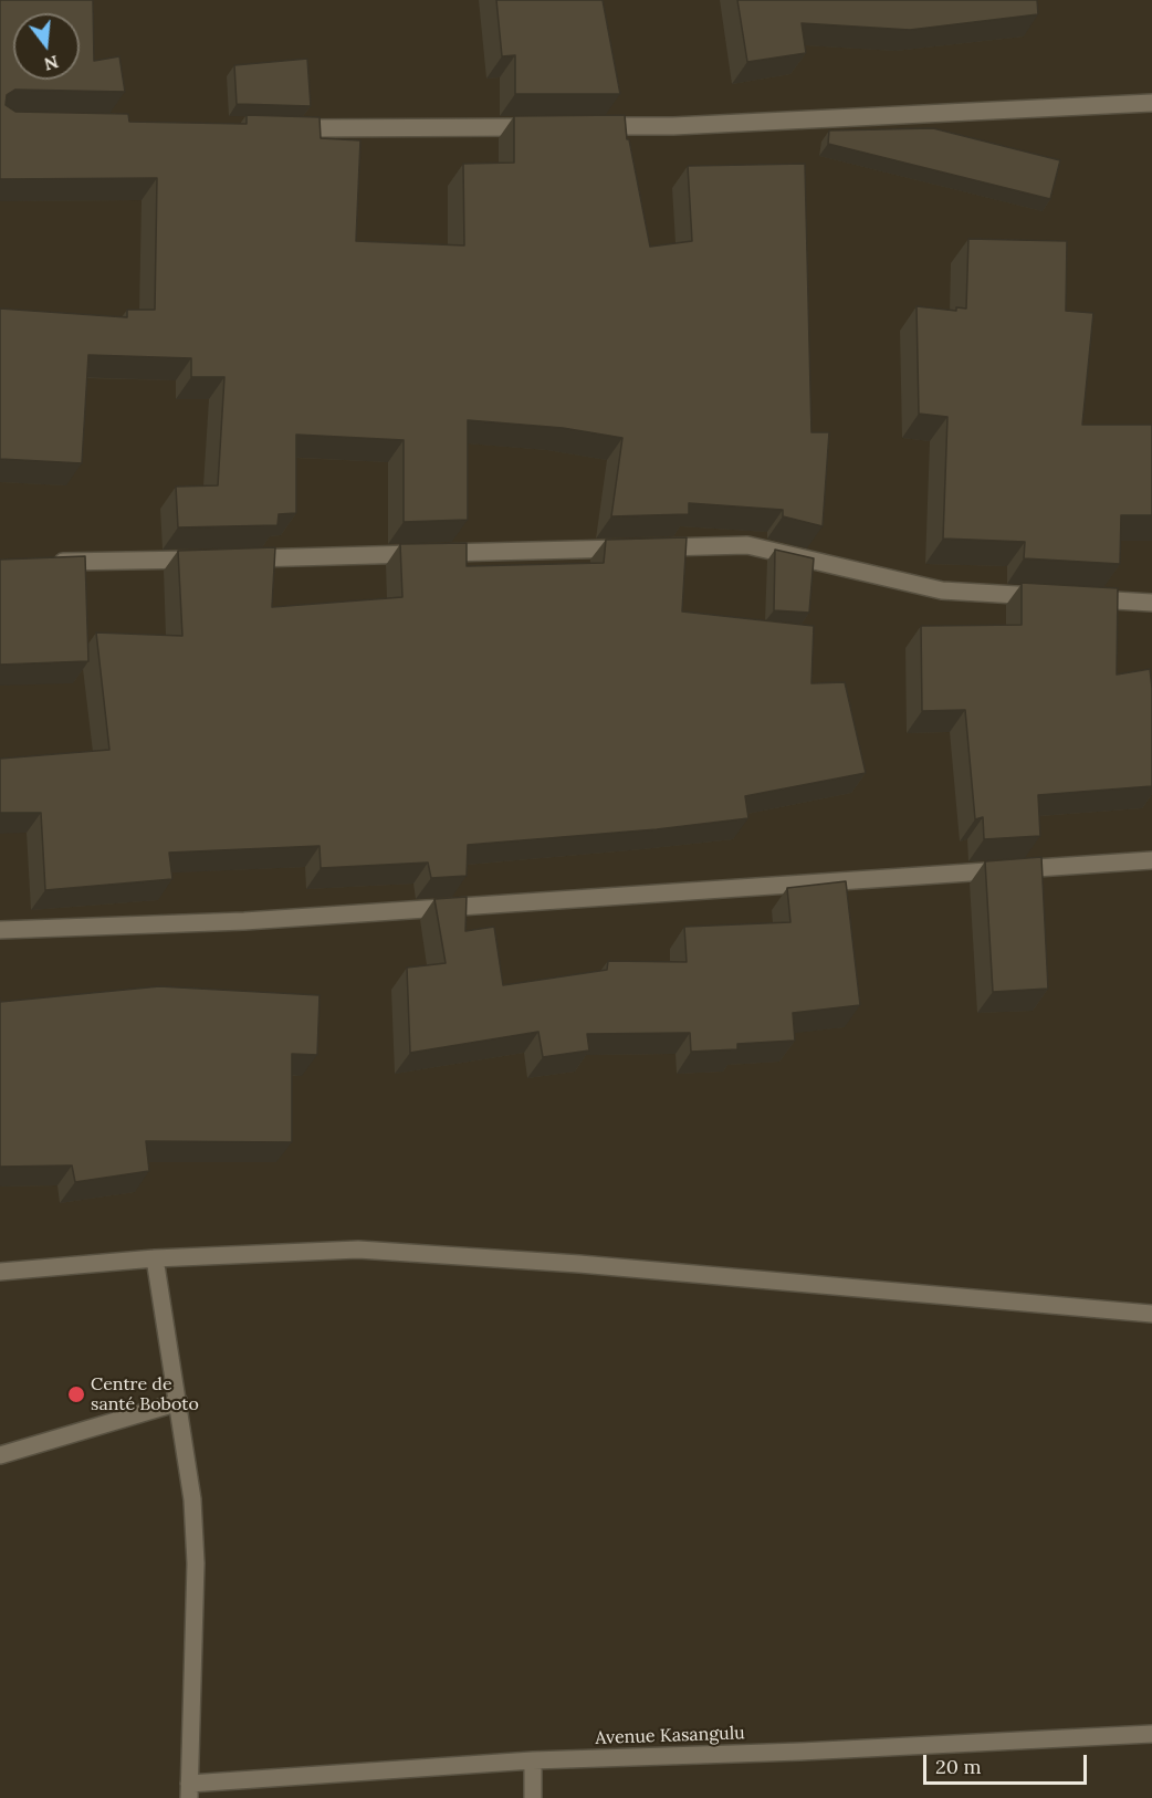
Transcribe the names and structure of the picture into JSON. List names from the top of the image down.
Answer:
{
  "streets": {
    "street": ["Avenue Kasangulu"]
  },
  "places": ["Centre de santé Boboto"],
  "scale_bar": "20 m",
  "north": "bottom"
}
